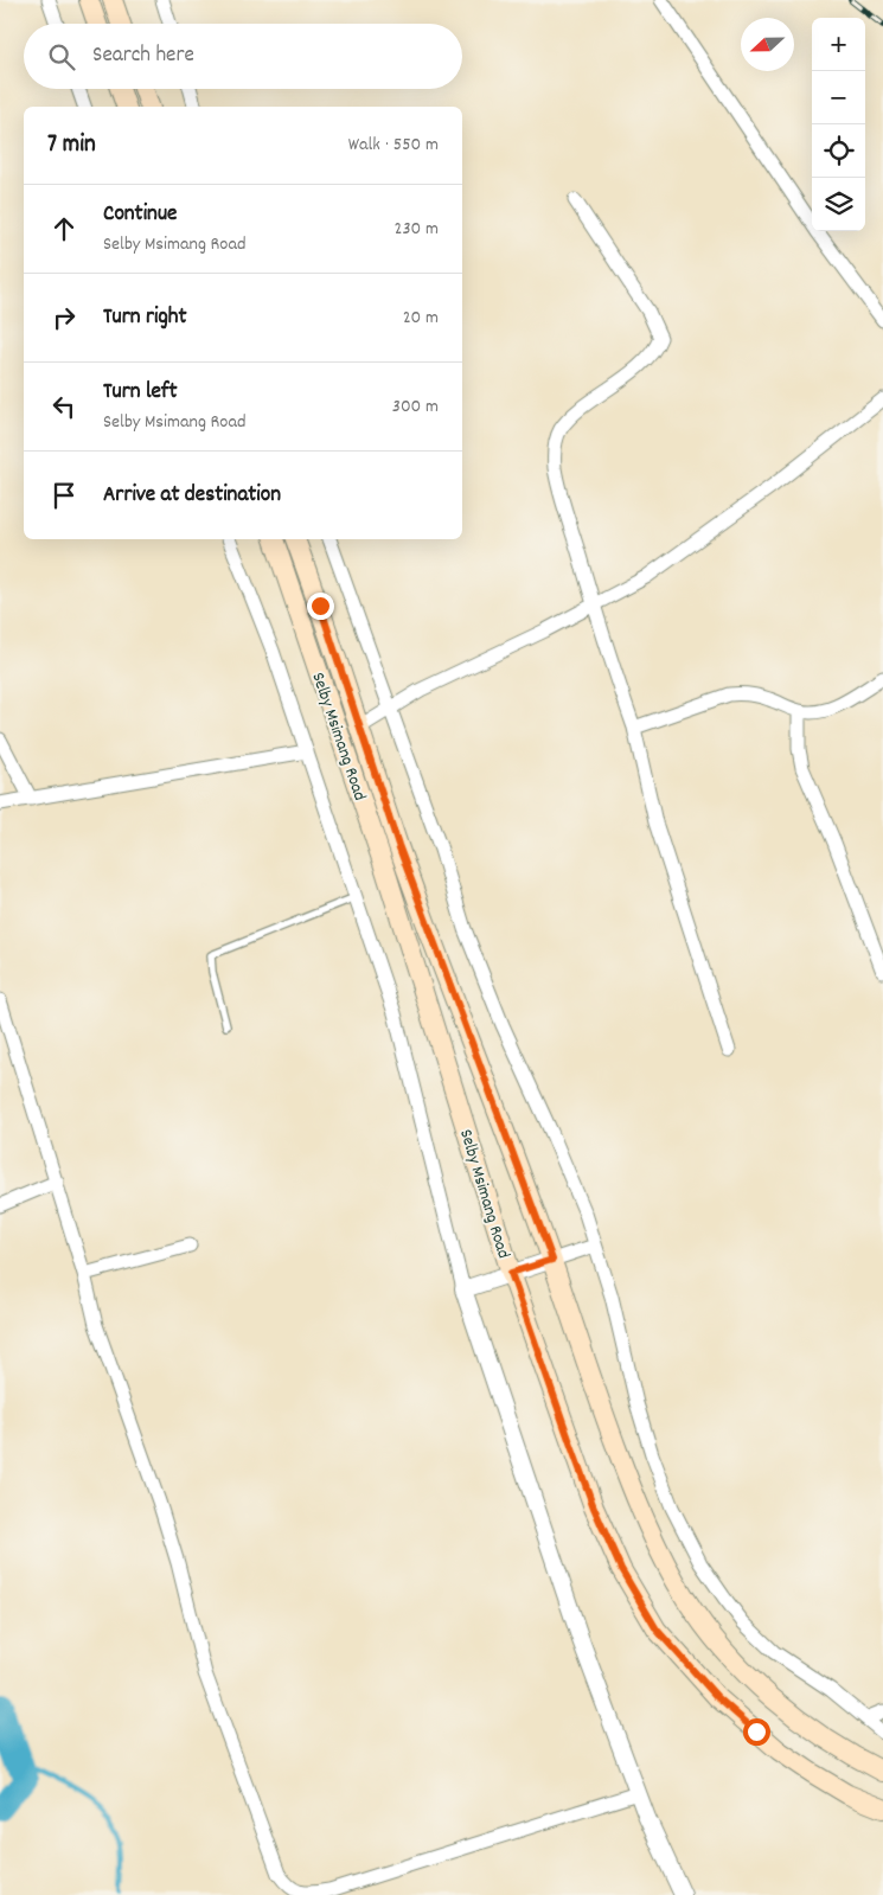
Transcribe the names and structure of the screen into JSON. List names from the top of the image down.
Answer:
{
  "streets": {
    "main road": ["Selby Msimang Road"]
  },
  "north": "left",
  "page": {
    "map_buttons": ["+", "−"],
    "search": "Search here",
    "heading": ["7 min", "Walk · 550 m"],
    "list": [
      ["Continue", "Selby Msimang Road", "230 m"],
      ["Turn right", "20 m"],
      ["Turn left", "Selby Msimang Road", "300 m"],
      "Arrive at destination"
    ]
  }
}
